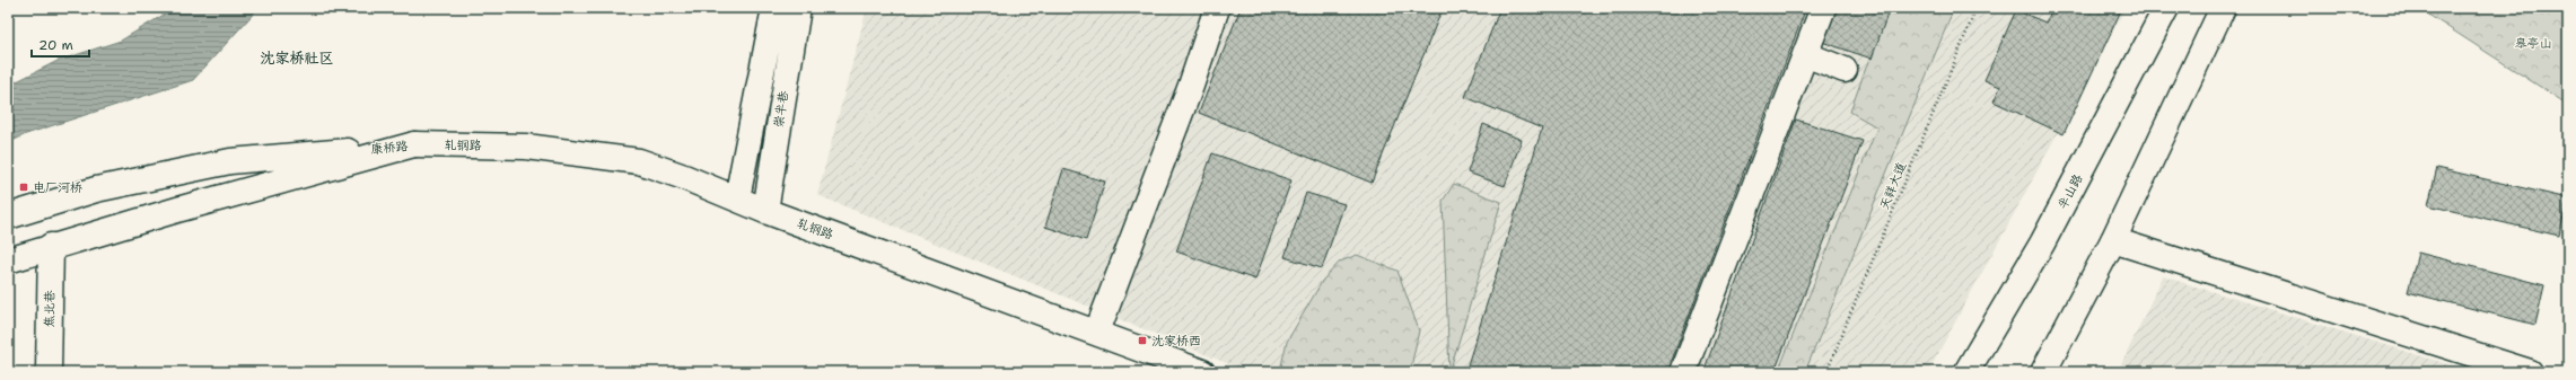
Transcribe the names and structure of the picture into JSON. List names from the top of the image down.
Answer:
{
  "streets": {
    "street": [
      "崇半巷",
      "轧钢路",
      "康桥路",
      "半山路",
      "焦北巷"
    ],
    "path": ["天祥大道"]
  },
  "crossings": [
    ["崇半巷", "轧钢路"],
    ["轧钢路", "康桥路"],
    ["康桥路", "焦北巷"]
  ],
  "districts": ["沈家桥社区"],
  "parks": ["皋亭山"],
  "places": {
    "transit": ["电厂河桥", "沈家桥西"]
  },
  "scale_bar": "20 m"
}
